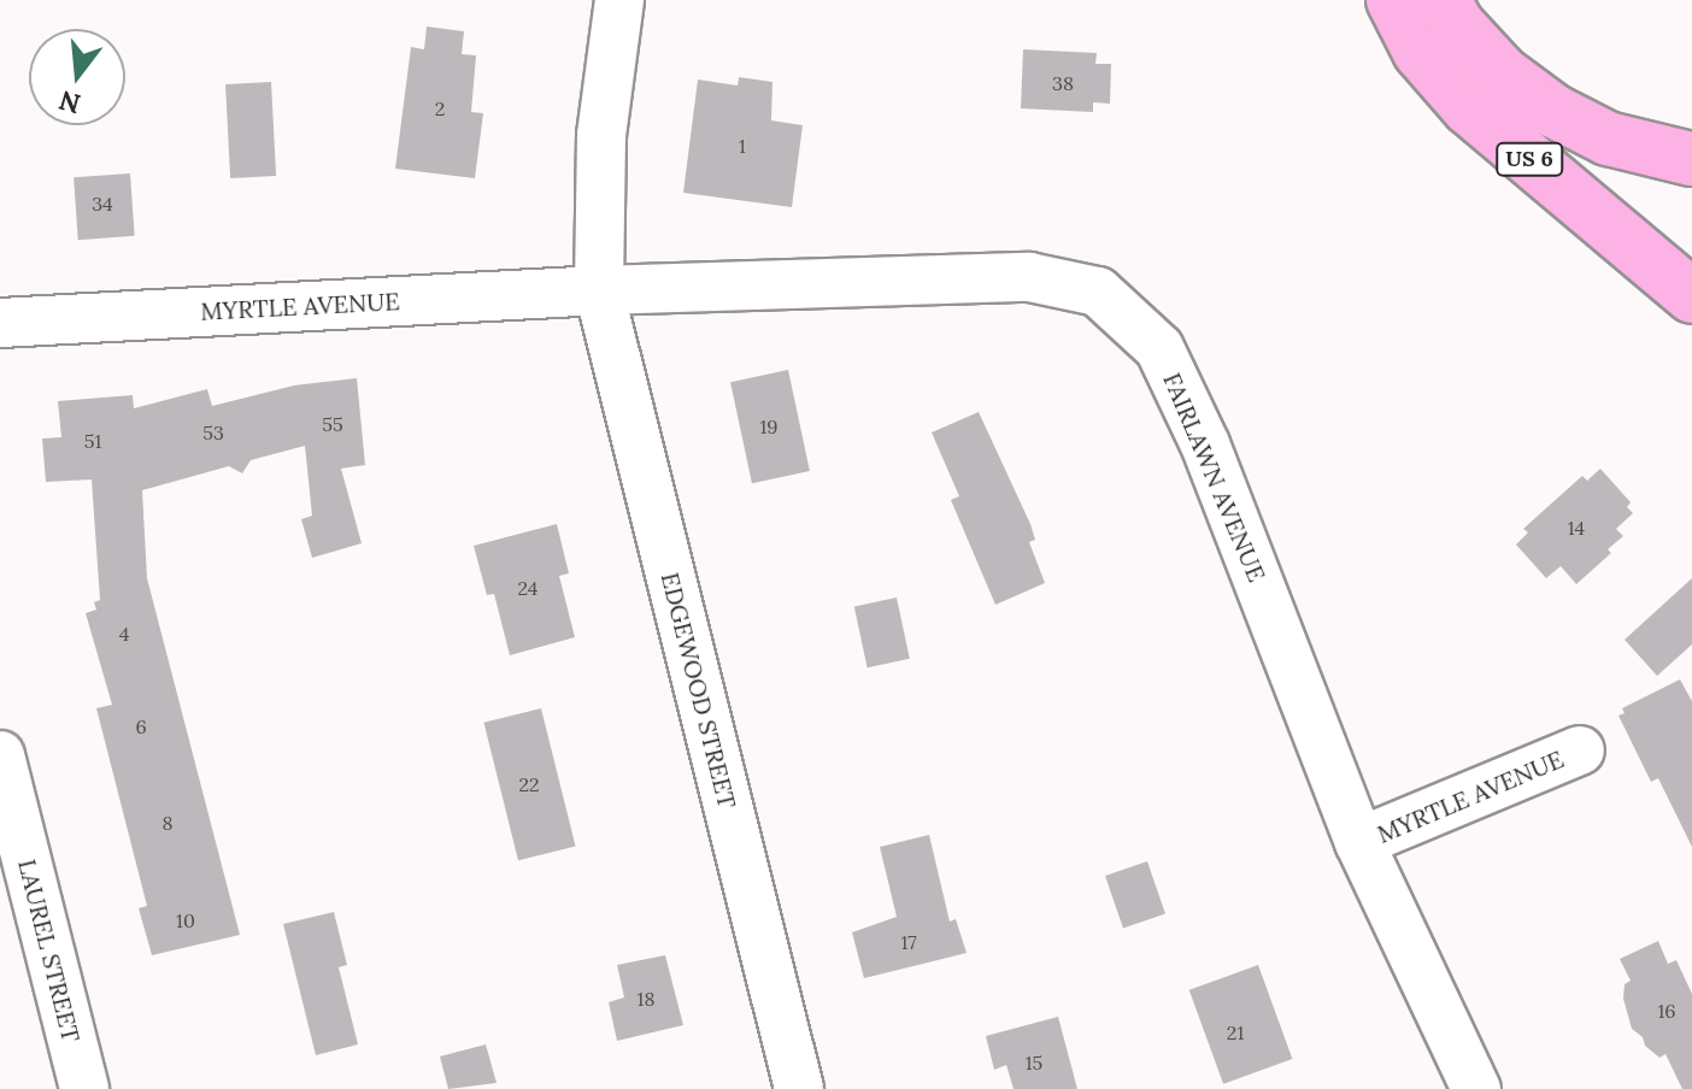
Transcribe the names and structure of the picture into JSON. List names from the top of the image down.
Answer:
{
  "streets": {
    "highway": ["US 6"],
    "street": [
      "MYRTLE AVENUE",
      "FAIRLAWN AVENUE",
      "EDGEWOOD STREET",
      "LAUREL STREET"
    ]
  },
  "crossings": [
    ["MYRTLE AVENUE", "FAIRLAWN AVENUE"],
    ["MYRTLE AVENUE", "EDGEWOOD STREET"],
    ["FAIRLAWN AVENUE", "EDGEWOOD STREET"]
  ],
  "house_numbers": [
    "38",
    "2",
    "1",
    "34",
    "55",
    "19",
    "53",
    "51",
    "14",
    "24",
    "4",
    "6",
    "22",
    "8",
    "10",
    "17",
    "18",
    "16",
    "21",
    "15"
  ],
  "north": "bottom"
}
